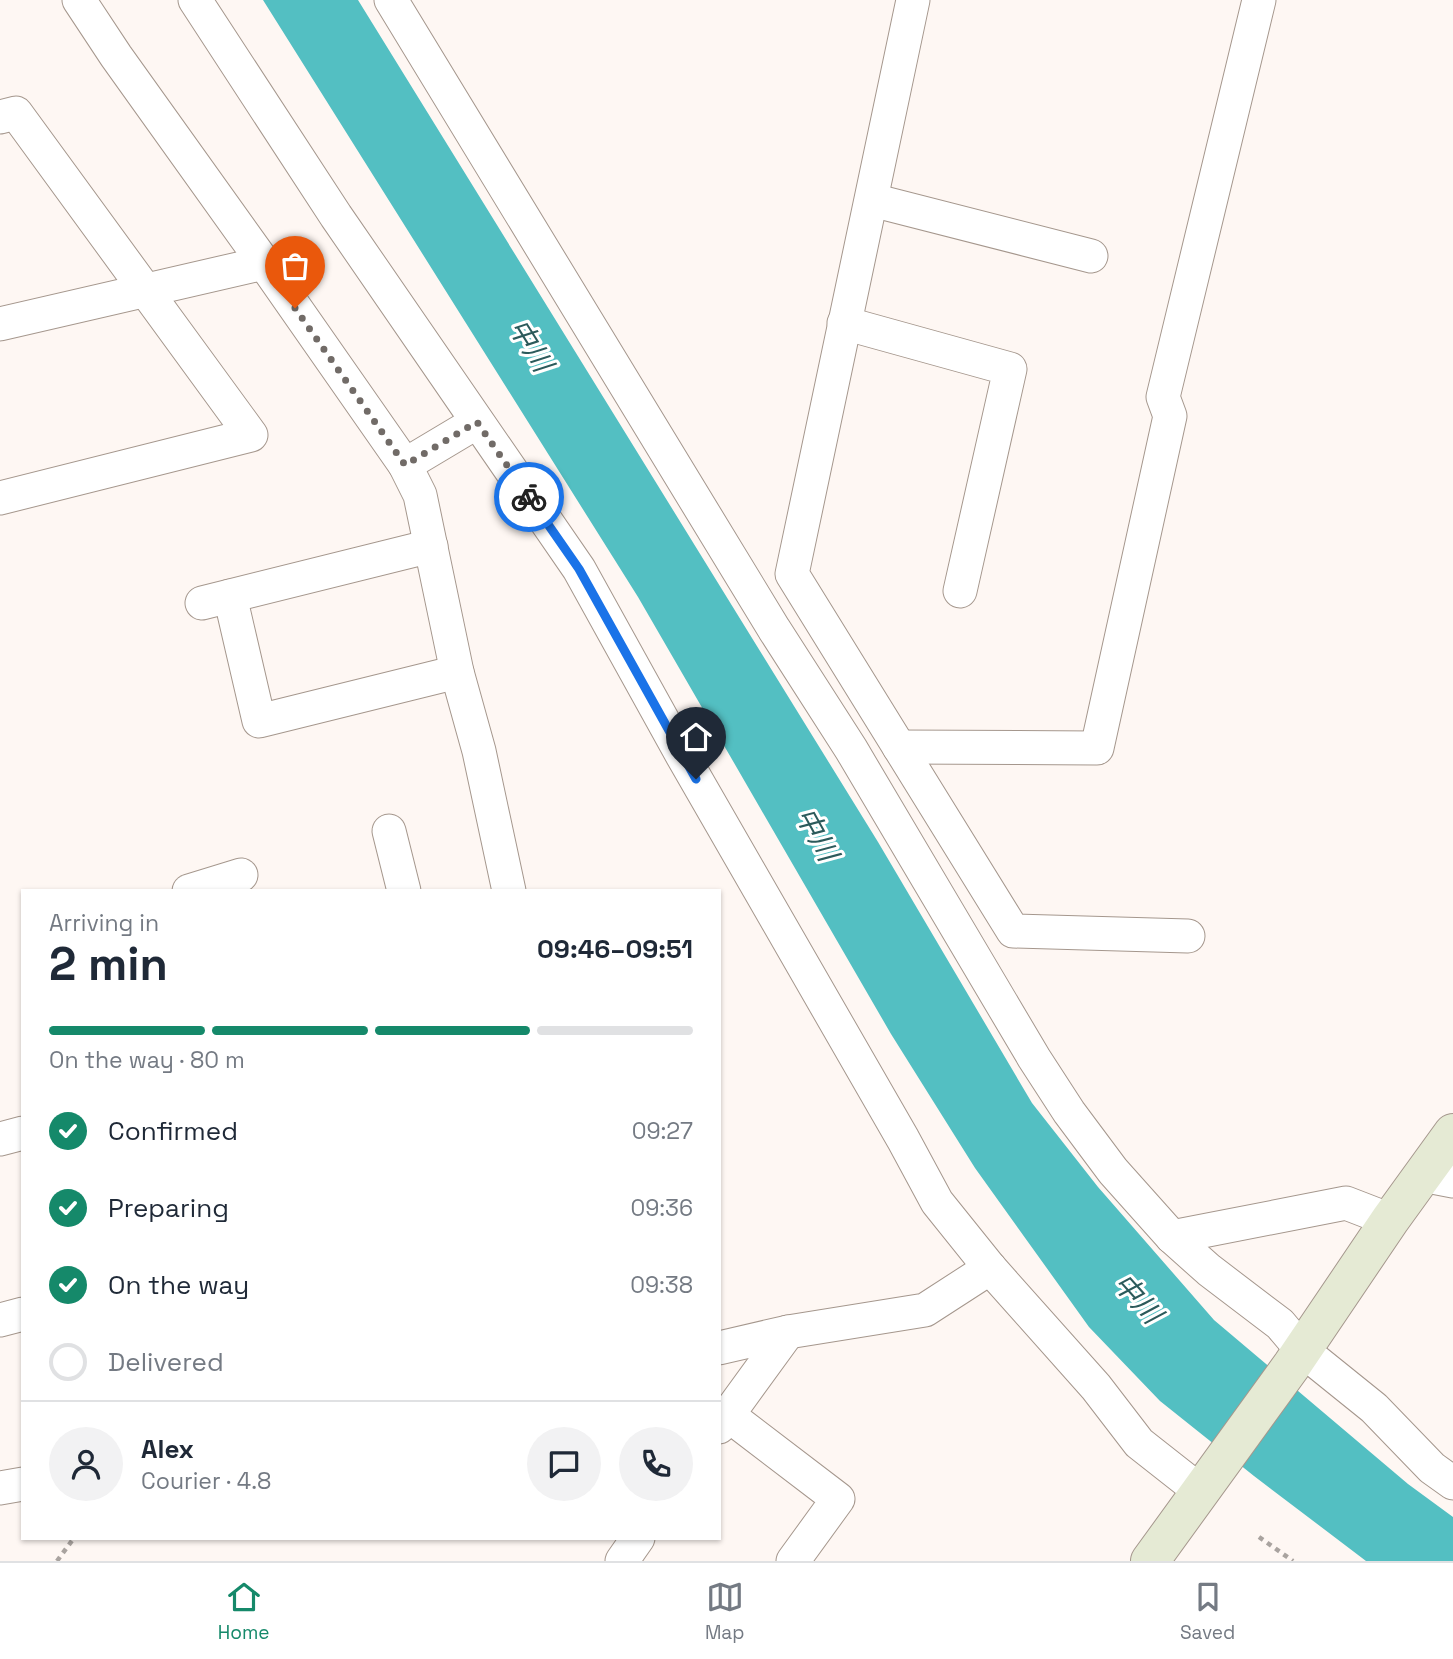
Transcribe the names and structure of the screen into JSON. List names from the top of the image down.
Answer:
{
  "water": ["中川"],
  "page": {
    "heading": ["2 min", "Arriving in", "09:46–09:51"],
    "panel": ["Alex", "Courier · 4.8"],
    "bar": "On the way · 80 m",
    "list": [
      ["Confirmed", "09:27"],
      ["Preparing", "09:36"],
      ["On the way", "09:38"],
      "Delivered"
    ],
    "tabs": ["Home", "Map", "Saved"]
  }
}
